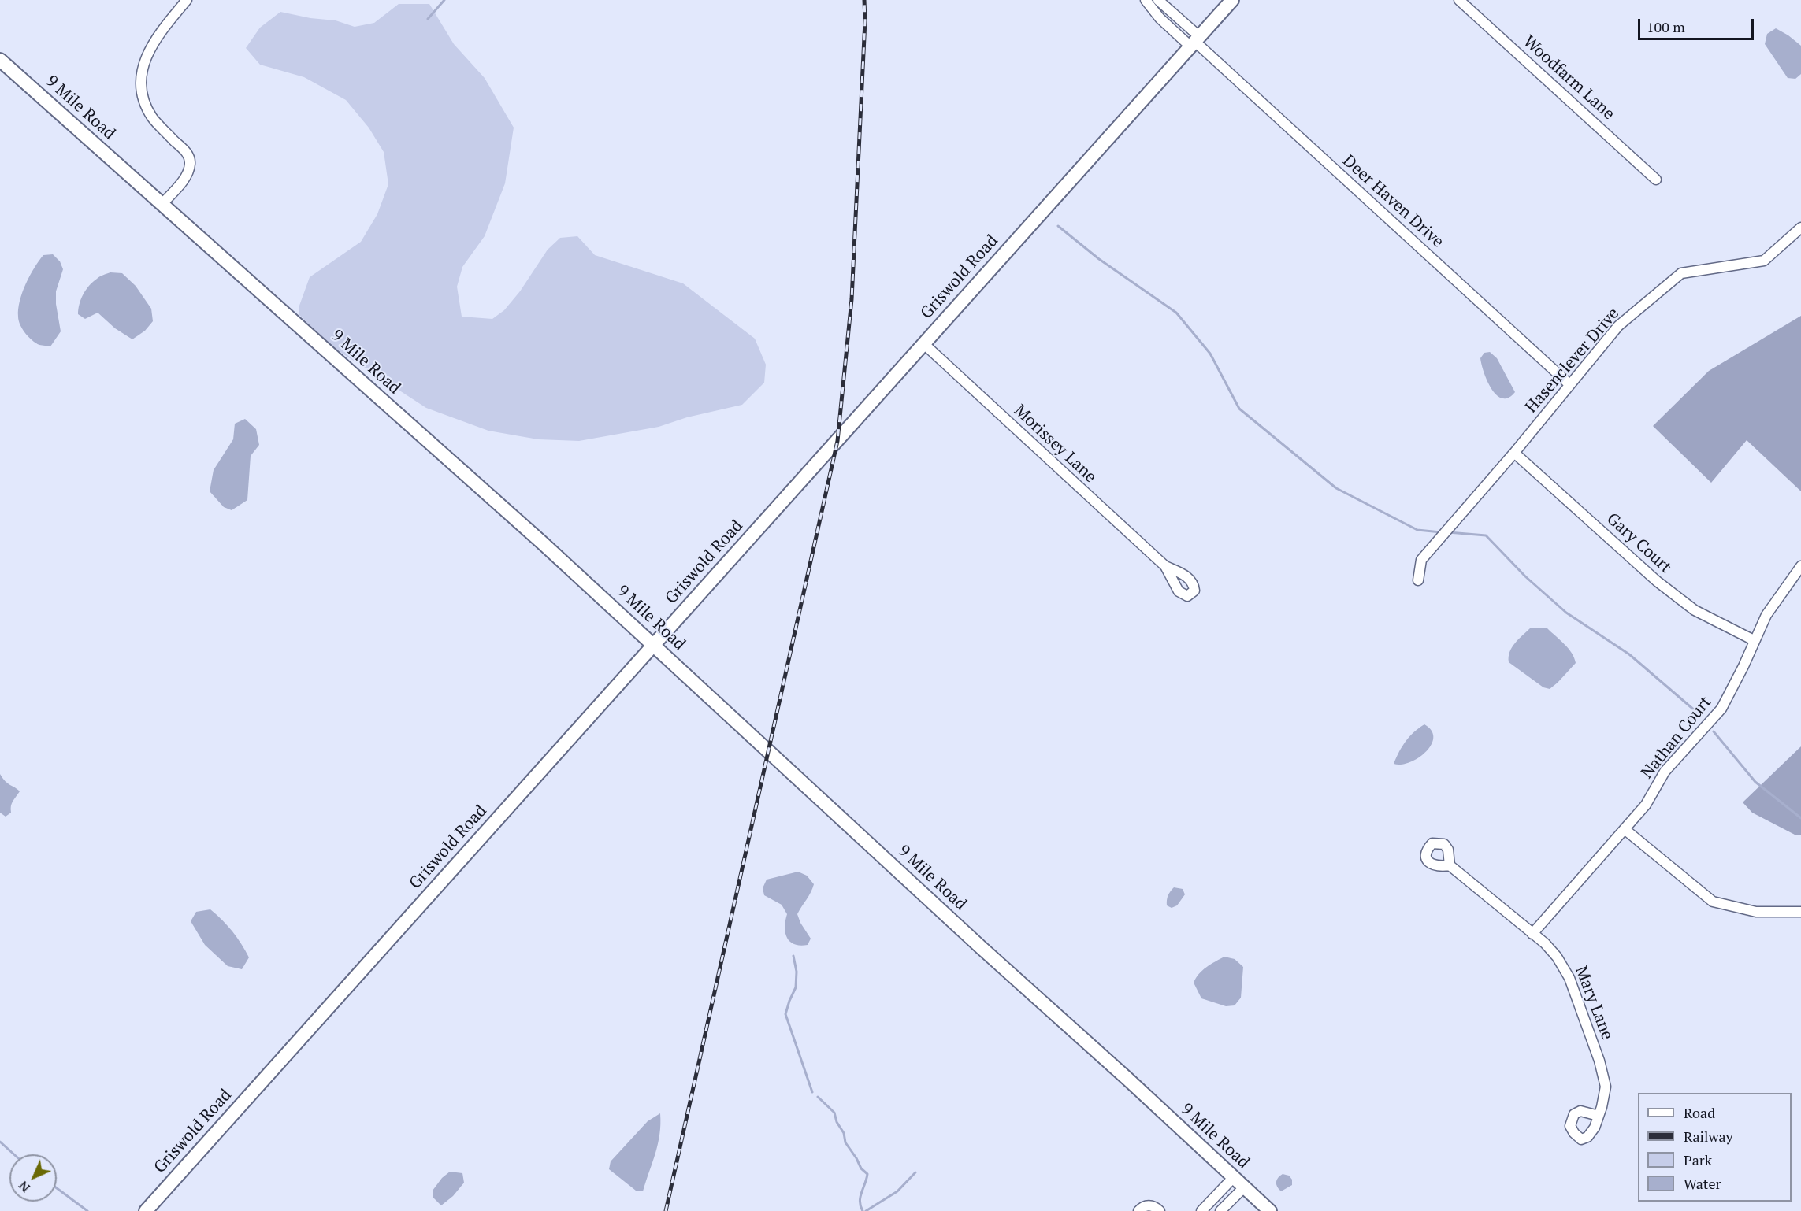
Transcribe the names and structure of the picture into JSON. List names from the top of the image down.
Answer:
{
  "streets": {
    "street": [
      "Woodfarm Lane",
      "9 Mile Road",
      "Deer Haven Drive",
      "Griswold Road",
      "Hasenclever Drive",
      "Morissey Lane",
      "Gary Court",
      "Nathan Court",
      "Mary Lane"
    ]
  },
  "crossings": [
    ["9 Mile Road", "Griswold Road"],
    ["Deer Haven Drive", "Griswold Road"],
    ["Deer Haven Drive", "Hasenclever Drive"],
    ["Griswold Road", "Morissey Lane"],
    ["Hasenclever Drive", "Gary Court"],
    ["Gary Court", "Nathan Court"],
    ["Nathan Court", "Mary Lane"]
  ],
  "legend": [
    "Road",
    "Railway",
    "Park",
    "Water"
  ],
  "scale_bar": "100 m",
  "north": "bottom left"
}
